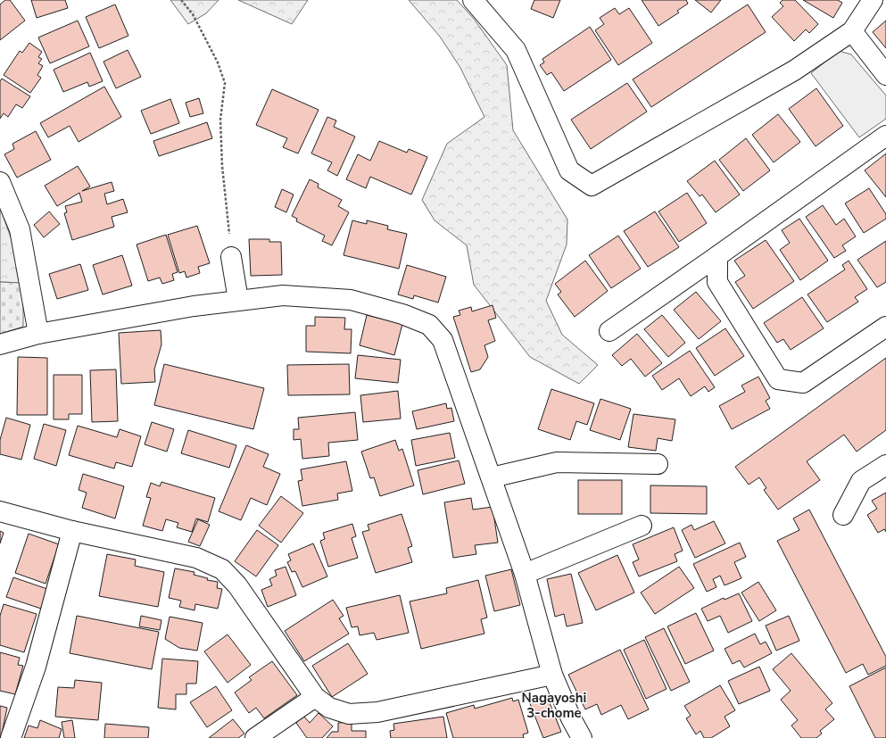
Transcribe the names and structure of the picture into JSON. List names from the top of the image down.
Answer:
{
  "districts": ["Nagayoshi 3-chome"]
}
